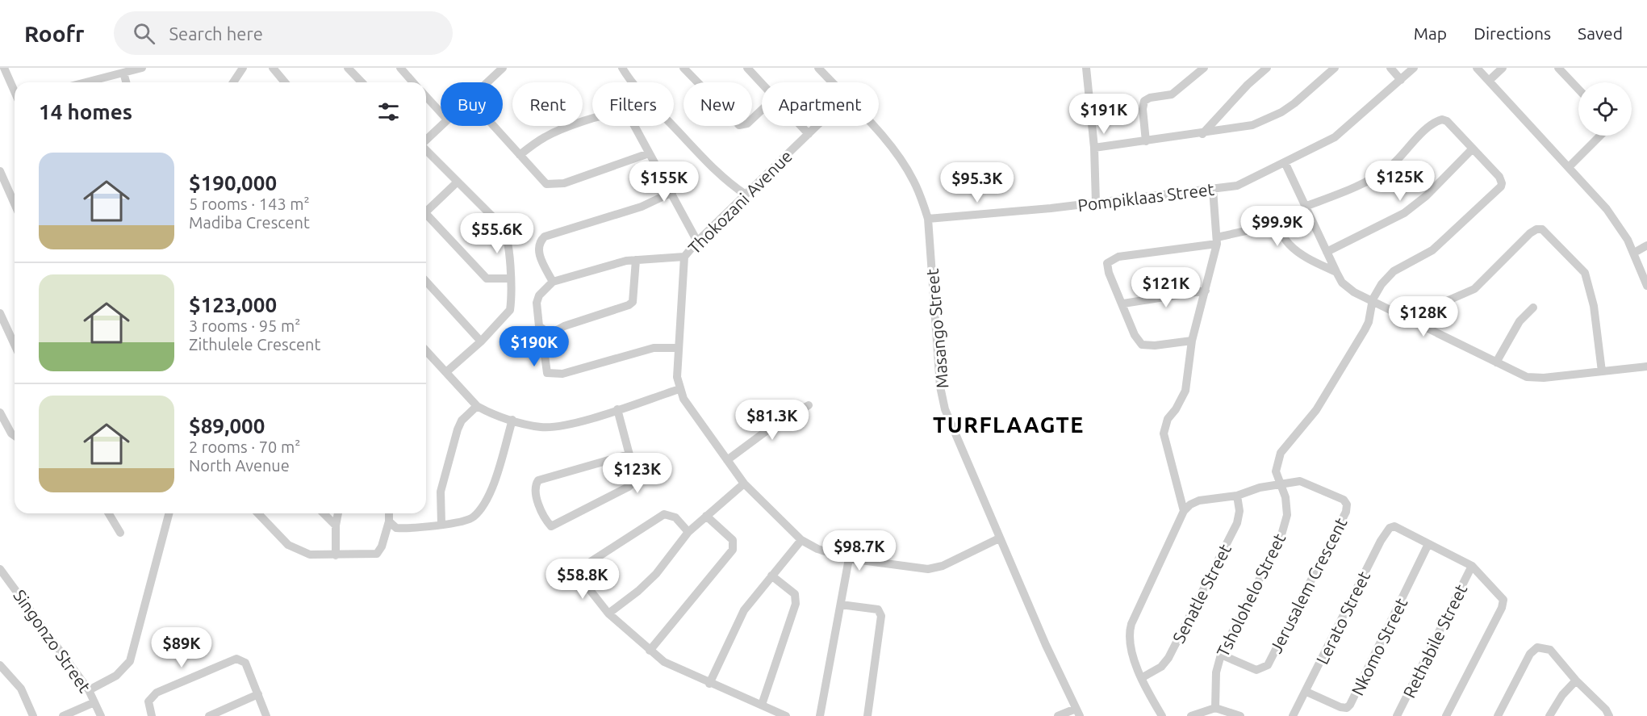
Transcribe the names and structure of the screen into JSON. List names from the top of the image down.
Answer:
{
  "streets": {
    "street": [
      "Pompiklaas Street",
      "Thokozani Avenue",
      "Masango Street",
      "Jerusalem Crescent",
      "Senatle Street",
      "Tsholohelo Street",
      "Lerato Street",
      "Singonzo Street",
      "Rethabile Street",
      "Nkomo Street"
    ]
  },
  "crossings": [
    ["Pompiklaas Street", "Masango Street"],
    ["Thokozani Avenue", "Masango Street"],
    ["Jerusalem Crescent", "Senatle Street"],
    ["Jerusalem Crescent", "Tsholohelo Street"],
    ["Lerato Street", "Nkomo Street"]
  ],
  "districts": ["TURFLAAGTE"],
  "page": {
    "header": "Roofr",
    "search": "Search here",
    "nav": ["Map", "Directions", "Saved"],
    "chip": [
      "Buy",
      "Rent",
      "Filters",
      "New",
      "Apartment"
    ],
    "heading": "14 homes",
    "price": [
      "$191K",
      "$125K",
      "$155K",
      "$95.3K",
      "$99.9K",
      "$55.6K",
      "$121K",
      "$128K",
      "$190K",
      "$81.3K",
      "$123K",
      "$98.7K",
      "$58.8K",
      "$89K"
    ],
    "list": [
      {
        "name": "$190,000",
        "note": "5 rooms · 143 m² · Madiba Crescent"
      },
      {
        "name": "$123,000",
        "note": "3 rooms · 95 m² · Zithulele Crescent"
      },
      {
        "name": "$89,000",
        "note": "2 rooms · 70 m² · North Avenue"
      }
    ]
  }
}
